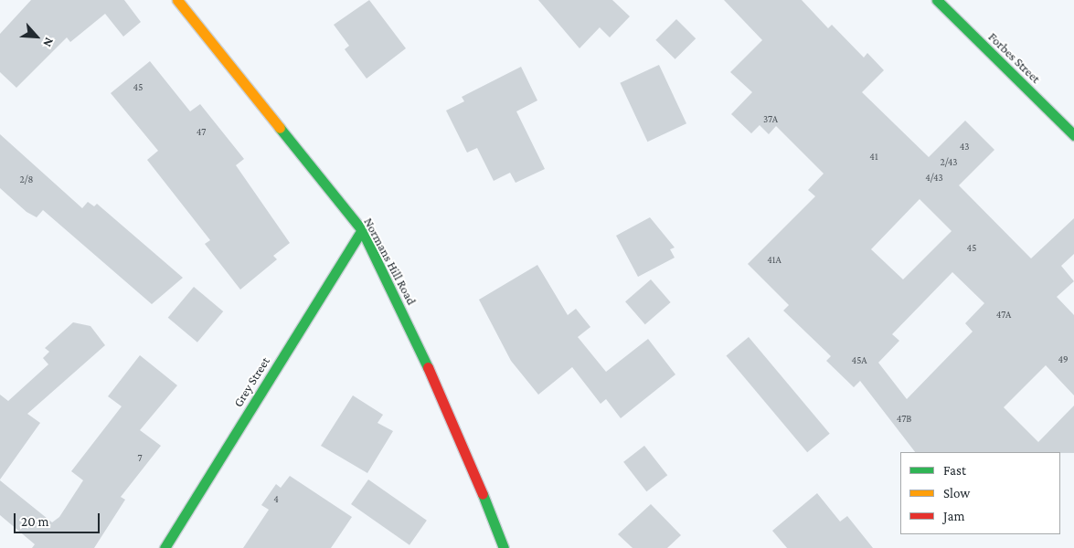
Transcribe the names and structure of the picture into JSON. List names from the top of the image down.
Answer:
{
  "streets": {
    "street": ["Forbes Street", "Normans Hill Road", "Grey Street"]
  },
  "crossings": [
    ["Normans Hill Road", "Grey Street"]
  ],
  "house_numbers": [
    "45",
    "37A",
    "47",
    "43",
    "41",
    "2/43",
    "4/43",
    "2/8",
    "45",
    "41A",
    "47A",
    "49",
    "45A",
    "47B",
    "7",
    "4"
  ],
  "legend": ["Fast", "Slow", "Jam"],
  "scale_bar": "20 m",
  "north": "bottom right"
}
